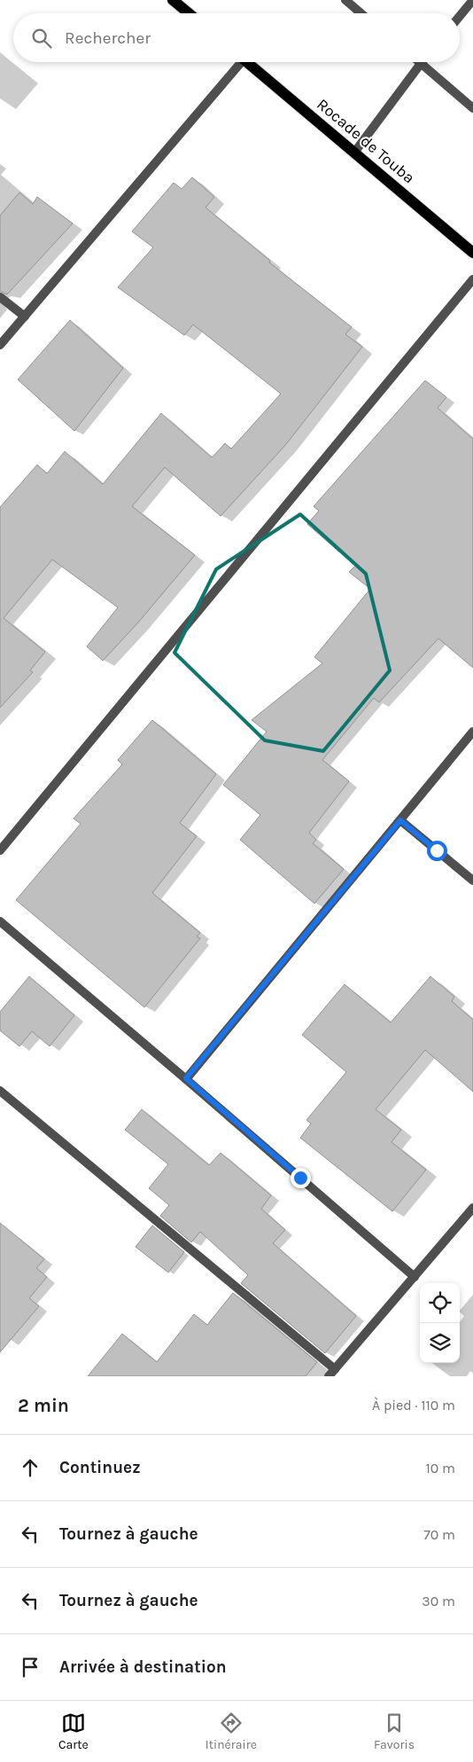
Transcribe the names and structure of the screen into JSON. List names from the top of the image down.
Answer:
{
  "streets": {
    "main road": ["Rocade de Touba"]
  },
  "page": {
    "search": "Rechercher",
    "heading": ["2 min", "À pied · 110 m"],
    "list": [
      ["Continuez", "10 m"],
      ["Tournez à gauche", "70 m"],
      ["Tournez à gauche", "30 m"],
      "Arrivée à destination"
    ],
    "nav": ["Carte", "Itinéraire", "Favoris"]
  }
}
